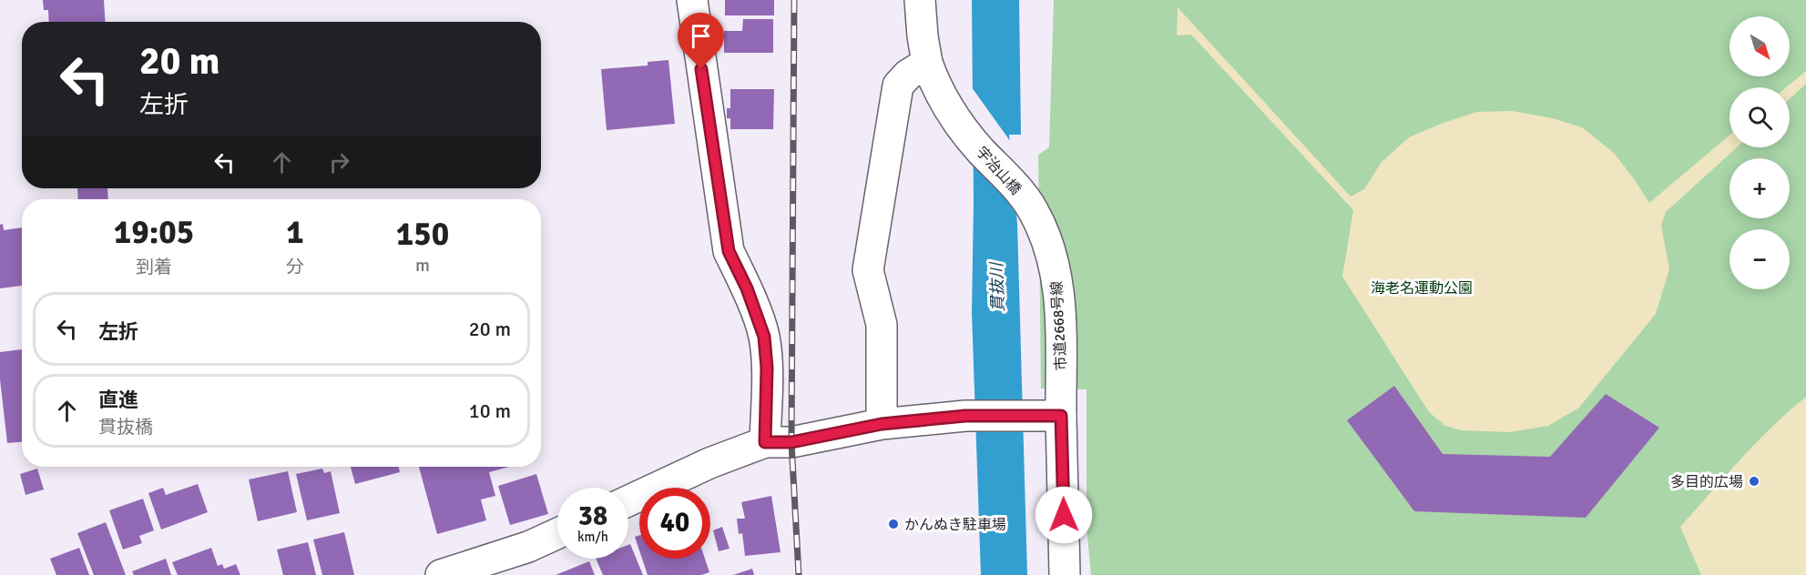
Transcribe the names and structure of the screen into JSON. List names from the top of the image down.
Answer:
{
  "streets": {
    "street": ["宇治山橋", "市道2668号線"]
  },
  "crossings": [
    ["宇治山橋", "市道2668号線"]
  ],
  "water": ["貫抜川"],
  "parks": ["海老名運動公園"],
  "places": ["多目的広場", "かんぬき駐車場"],
  "north": "bottom right",
  "page": {
    "map_buttons": ["+", "−"],
    "turn": ["20 m", "左折"],
    "eta": [
      "19:05",
      "到着",
      "1",
      "分",
      "150",
      "m"
    ],
    "list": [
      {
        "name": "左折",
        "value": "20 m"
      },
      {
        "name": "直進",
        "note": "貫抜橋",
        "value": "10 m"
      }
    ],
    "speed": "38 km/h",
    "limit": "40"
  }
}
